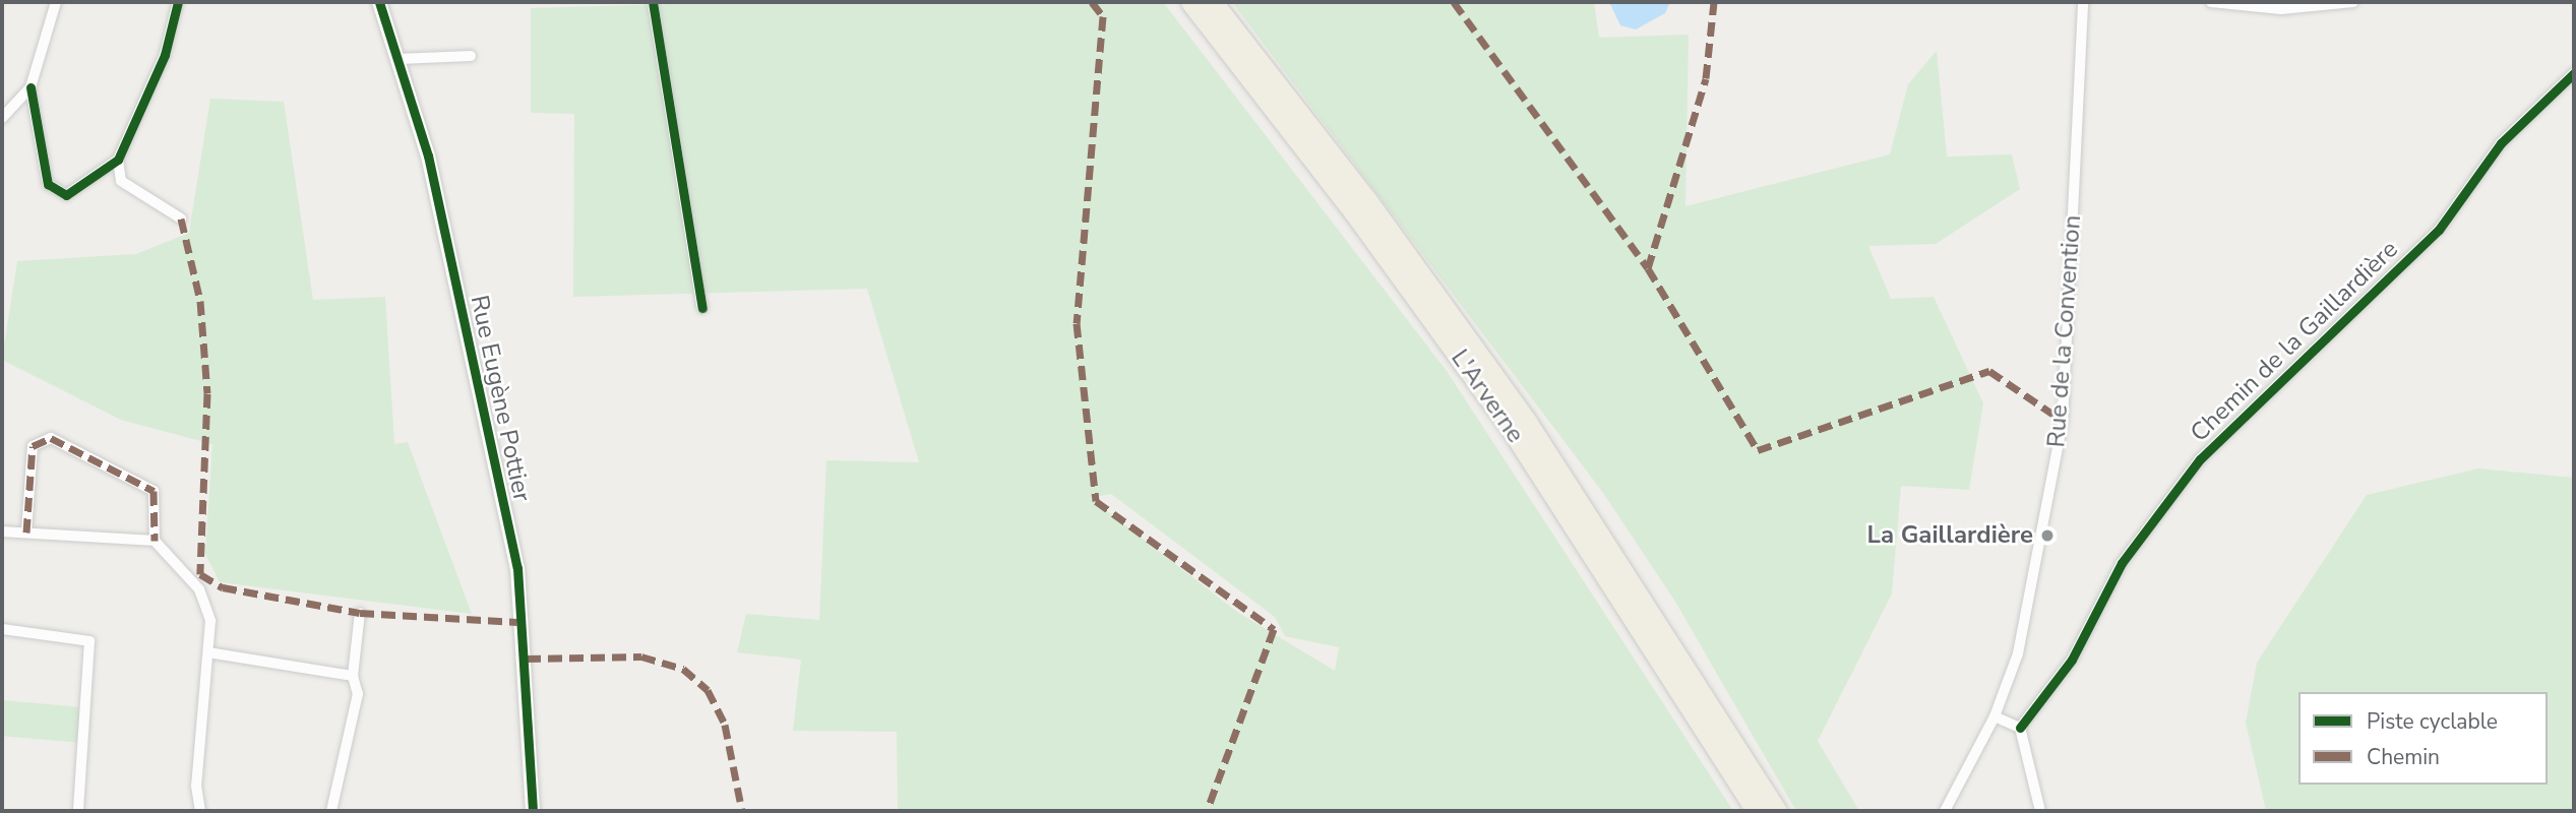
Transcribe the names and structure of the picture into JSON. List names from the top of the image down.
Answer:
{
  "streets": {
    "highway": ["L'Arverne"],
    "street": ["Rue de la Convention", "Chemin de la Gaillardière", "Rue Eugène Pottier"]
  },
  "places": ["La Gaillardière"],
  "legend": ["Piste cyclable", "Chemin"]
}
